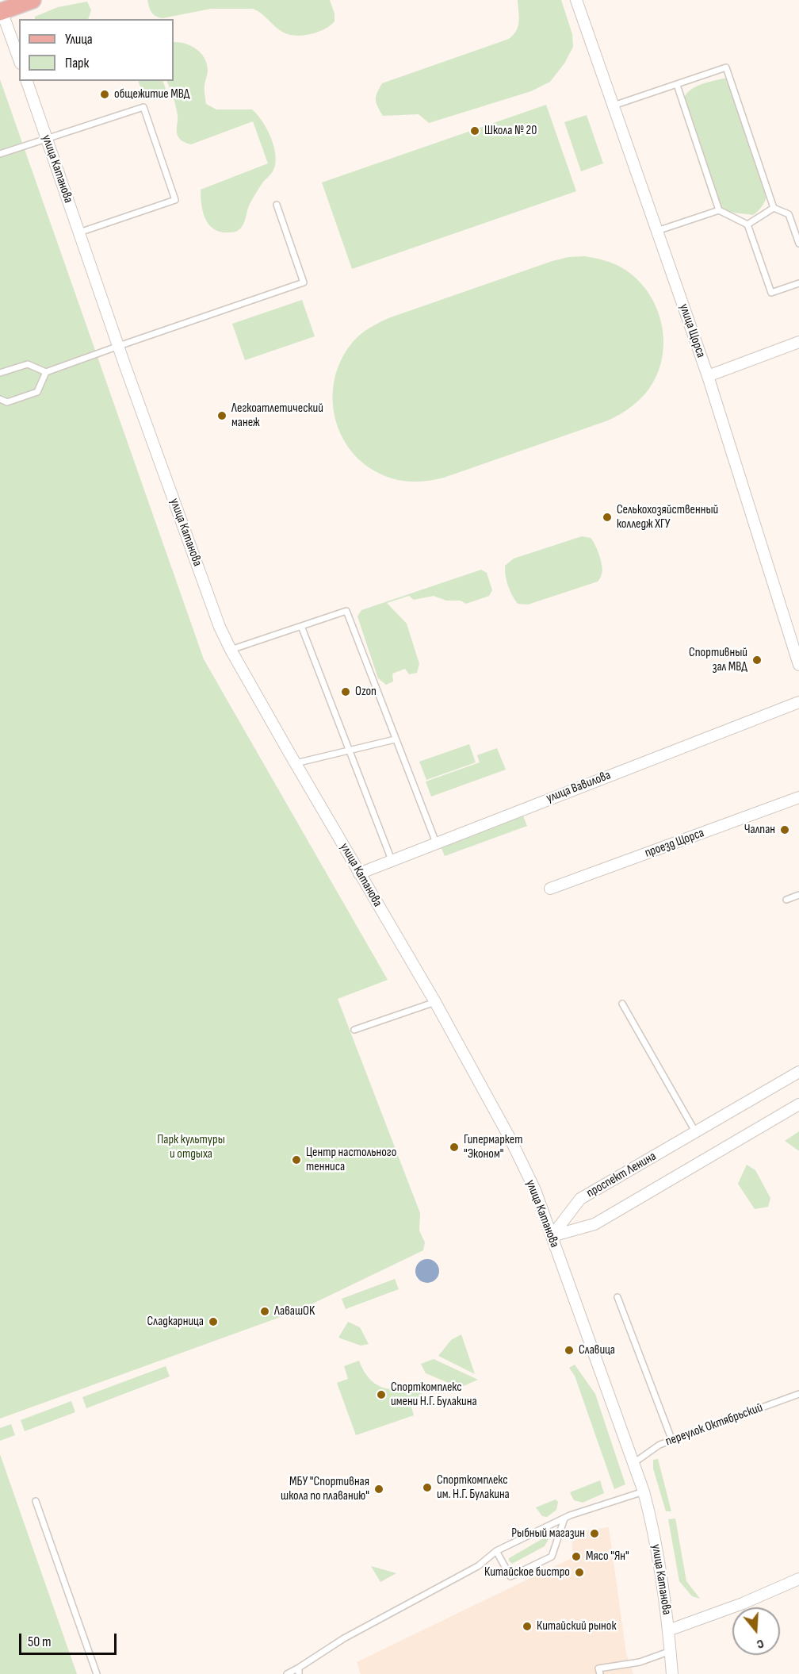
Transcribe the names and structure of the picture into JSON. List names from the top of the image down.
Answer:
{
  "streets": {
    "street": [
      "улица Катанова",
      "улица Щорса",
      "улица Вавилова",
      "проезд Щорса",
      "проспект Ленина"
    ],
    "lane": ["переулок Октябрьский"]
  },
  "crossings": [
    ["улица Катанова", "улица Вавилова"],
    ["улица Катанова", "проспект Ленина"],
    ["улица Катанова", "переулок Октябрьский"]
  ],
  "parks": ["Парк культуры и отдыха"],
  "places": [
    "общежитие МВД",
    "Школа № 20",
    "Легкоатлетический манеж",
    "Селькохозяйственный колледж ХГУ",
    "Спортивный зал МВД",
    "Ozon",
    "Чалпан",
    "Гипермаркет \"Эконом\"",
    "Центр настольного тенниса",
    "ЛавашOK",
    "Сладкарница",
    "Славица",
    "Спорткомплекс имени Н.Г. Булакина",
    "Спорткомплекс им. Н.Г. Булакина",
    "МБУ \"Спортивная школа по плаванию\"",
    "Рыбный магазин",
    "Мясо \"Ян\"",
    "Китайское бистро",
    "Китайский рынок"
  ],
  "legend": ["Улица", "Парк"],
  "scale_bar": "50 m",
  "north": "bottom"
}
